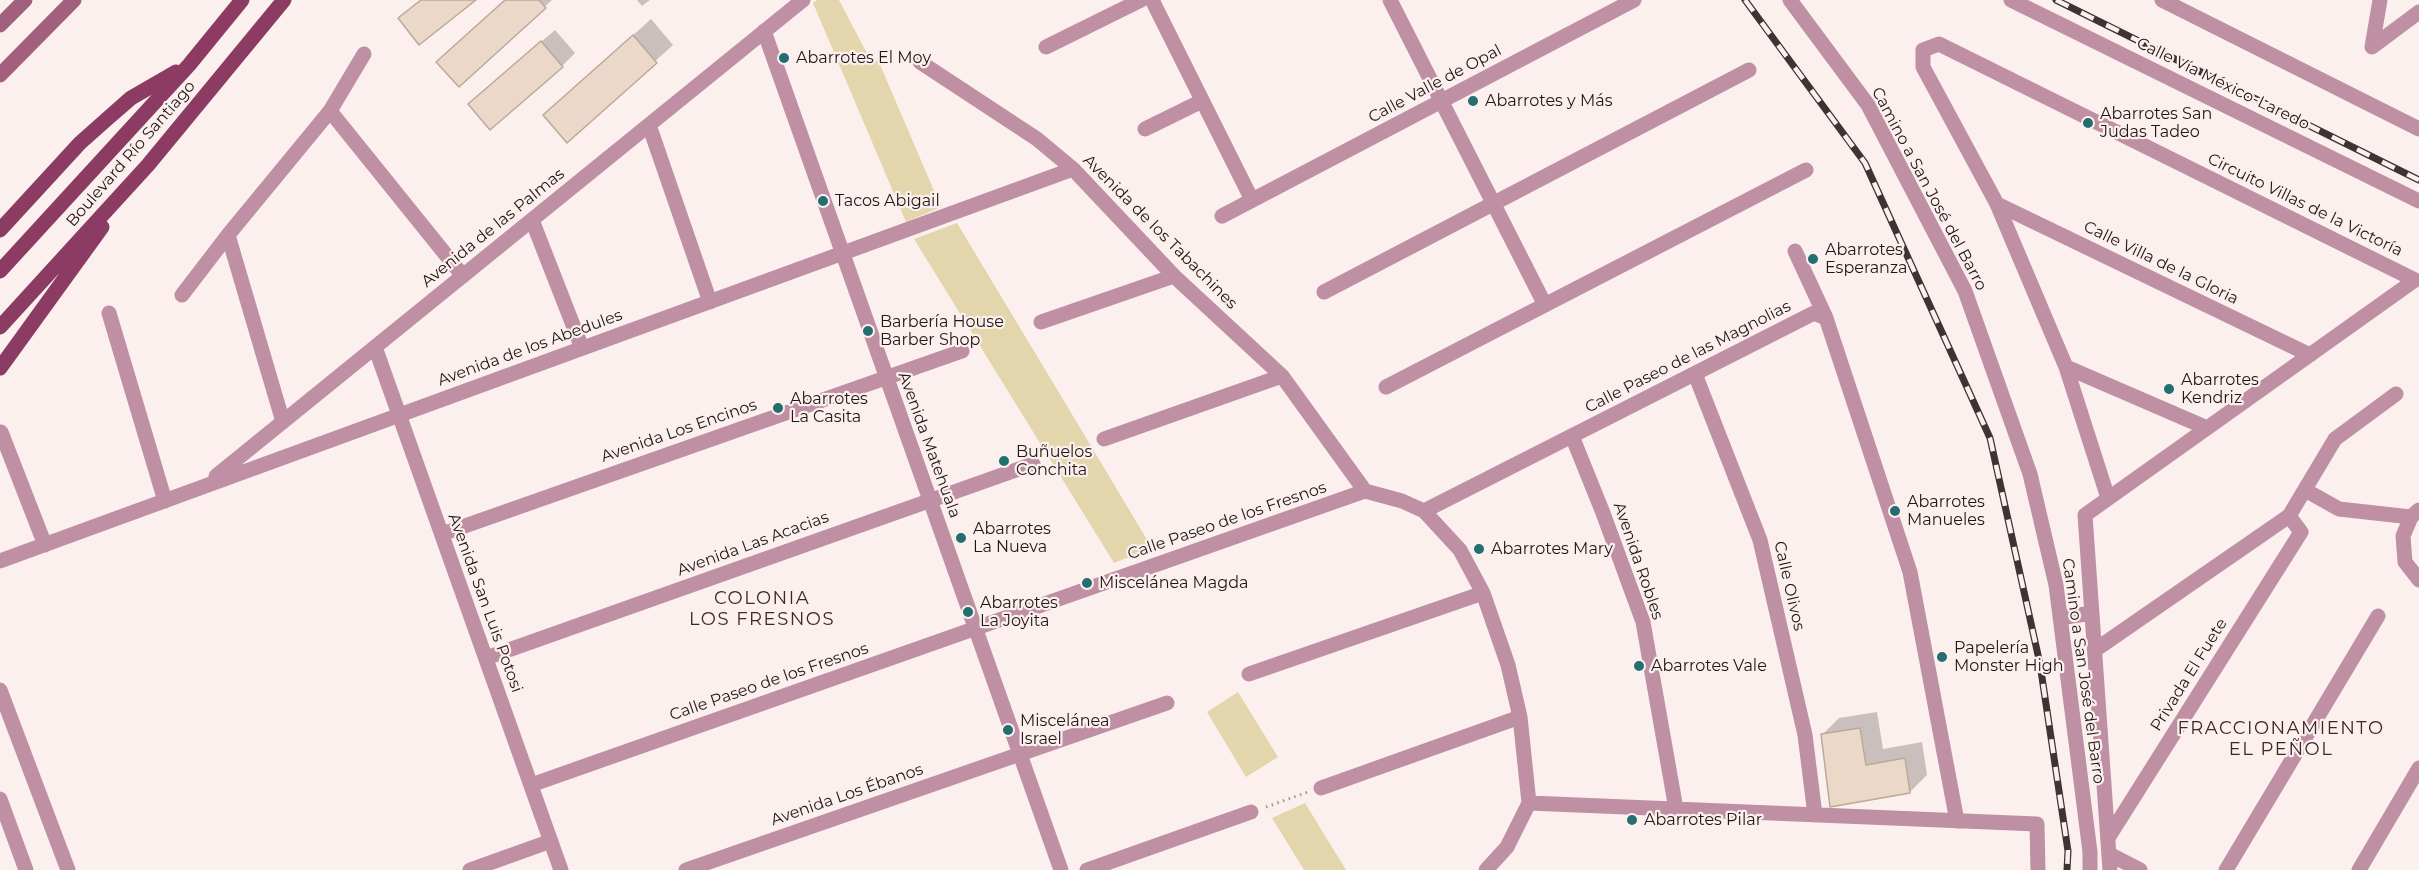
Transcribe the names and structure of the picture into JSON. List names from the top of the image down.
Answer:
{
  "streets": {
    "main road": ["Boulevard Río Santiago"],
    "street": [
      "Calle Valle de Opal",
      "Calle Vía México-Laredo",
      "Camino a San José del Barro",
      "Circuito Villas de la Victoría",
      "Avenida de las Palmas",
      "Avenida de los Tabachines",
      "Calle Villa de la Gloria",
      "Avenida de los Abedules",
      "Calle Paseo de las Magnolias",
      "Avenida Los Encinos",
      "Avenida Matehuala",
      "Calle Paseo de los Fresnos",
      "Avenida Las Acacias",
      "Avenida Robles",
      "Calle Olivos",
      "Avenida San Luis Potosi",
      "Privada El Fuete",
      "Avenida Los Ébanos"
    ]
  },
  "crossings": [
    ["Circuito Villas de la Victoría", "Calle Villa de la Gloria"],
    ["Avenida de las Palmas", "Avenida de los Abedules"],
    ["Avenida de las Palmas", "Avenida Matehuala"],
    ["Avenida de las Palmas", "Avenida San Luis Potosi"],
    ["Avenida de los Tabachines", "Avenida de los Abedules"],
    ["Avenida de los Tabachines", "Calle Paseo de los Fresnos"],
    ["Avenida de los Abedules", "Avenida Matehuala"],
    ["Avenida de los Abedules", "Avenida San Luis Potosi"],
    ["Calle Paseo de las Magnolias", "Avenida Robles"],
    ["Calle Paseo de las Magnolias", "Calle Olivos"],
    ["Avenida Los Encinos", "Avenida Matehuala"],
    ["Avenida Los Encinos", "Avenida San Luis Potosi"],
    ["Avenida Matehuala", "Calle Paseo de los Fresnos"],
    ["Avenida Matehuala", "Avenida Las Acacias"],
    ["Avenida Matehuala", "Avenida Los Ébanos"],
    ["Calle Paseo de los Fresnos", "Avenida San Luis Potosi"],
    ["Avenida Las Acacias", "Avenida San Luis Potosi"]
  ],
  "districts": ["COLONIA LOS FRESNOS", "FRACCIONAMIENTO EL PEÑOL"],
  "places": [
    "Abarrotes El Moy",
    "Abarrotes y Más",
    "Abarrotes San Judas Tadeo",
    "Tacos Abigail",
    "Abarrotes Esperanza",
    "Barbería House Barber Shop",
    "Abarrotes Kendriz",
    "Abarrotes La Casita",
    "Buñuelos Conchita",
    "Abarrotes Manueles",
    "Abarrotes La Nueva",
    "Abarrotes Mary",
    "Miscelánea Magda",
    "Abarrotes La Joyita",
    "Papelería Monster High",
    "Abarrotes Vale",
    "Miscelánea Israel",
    "Abarrotes Pilar"
  ]
}
